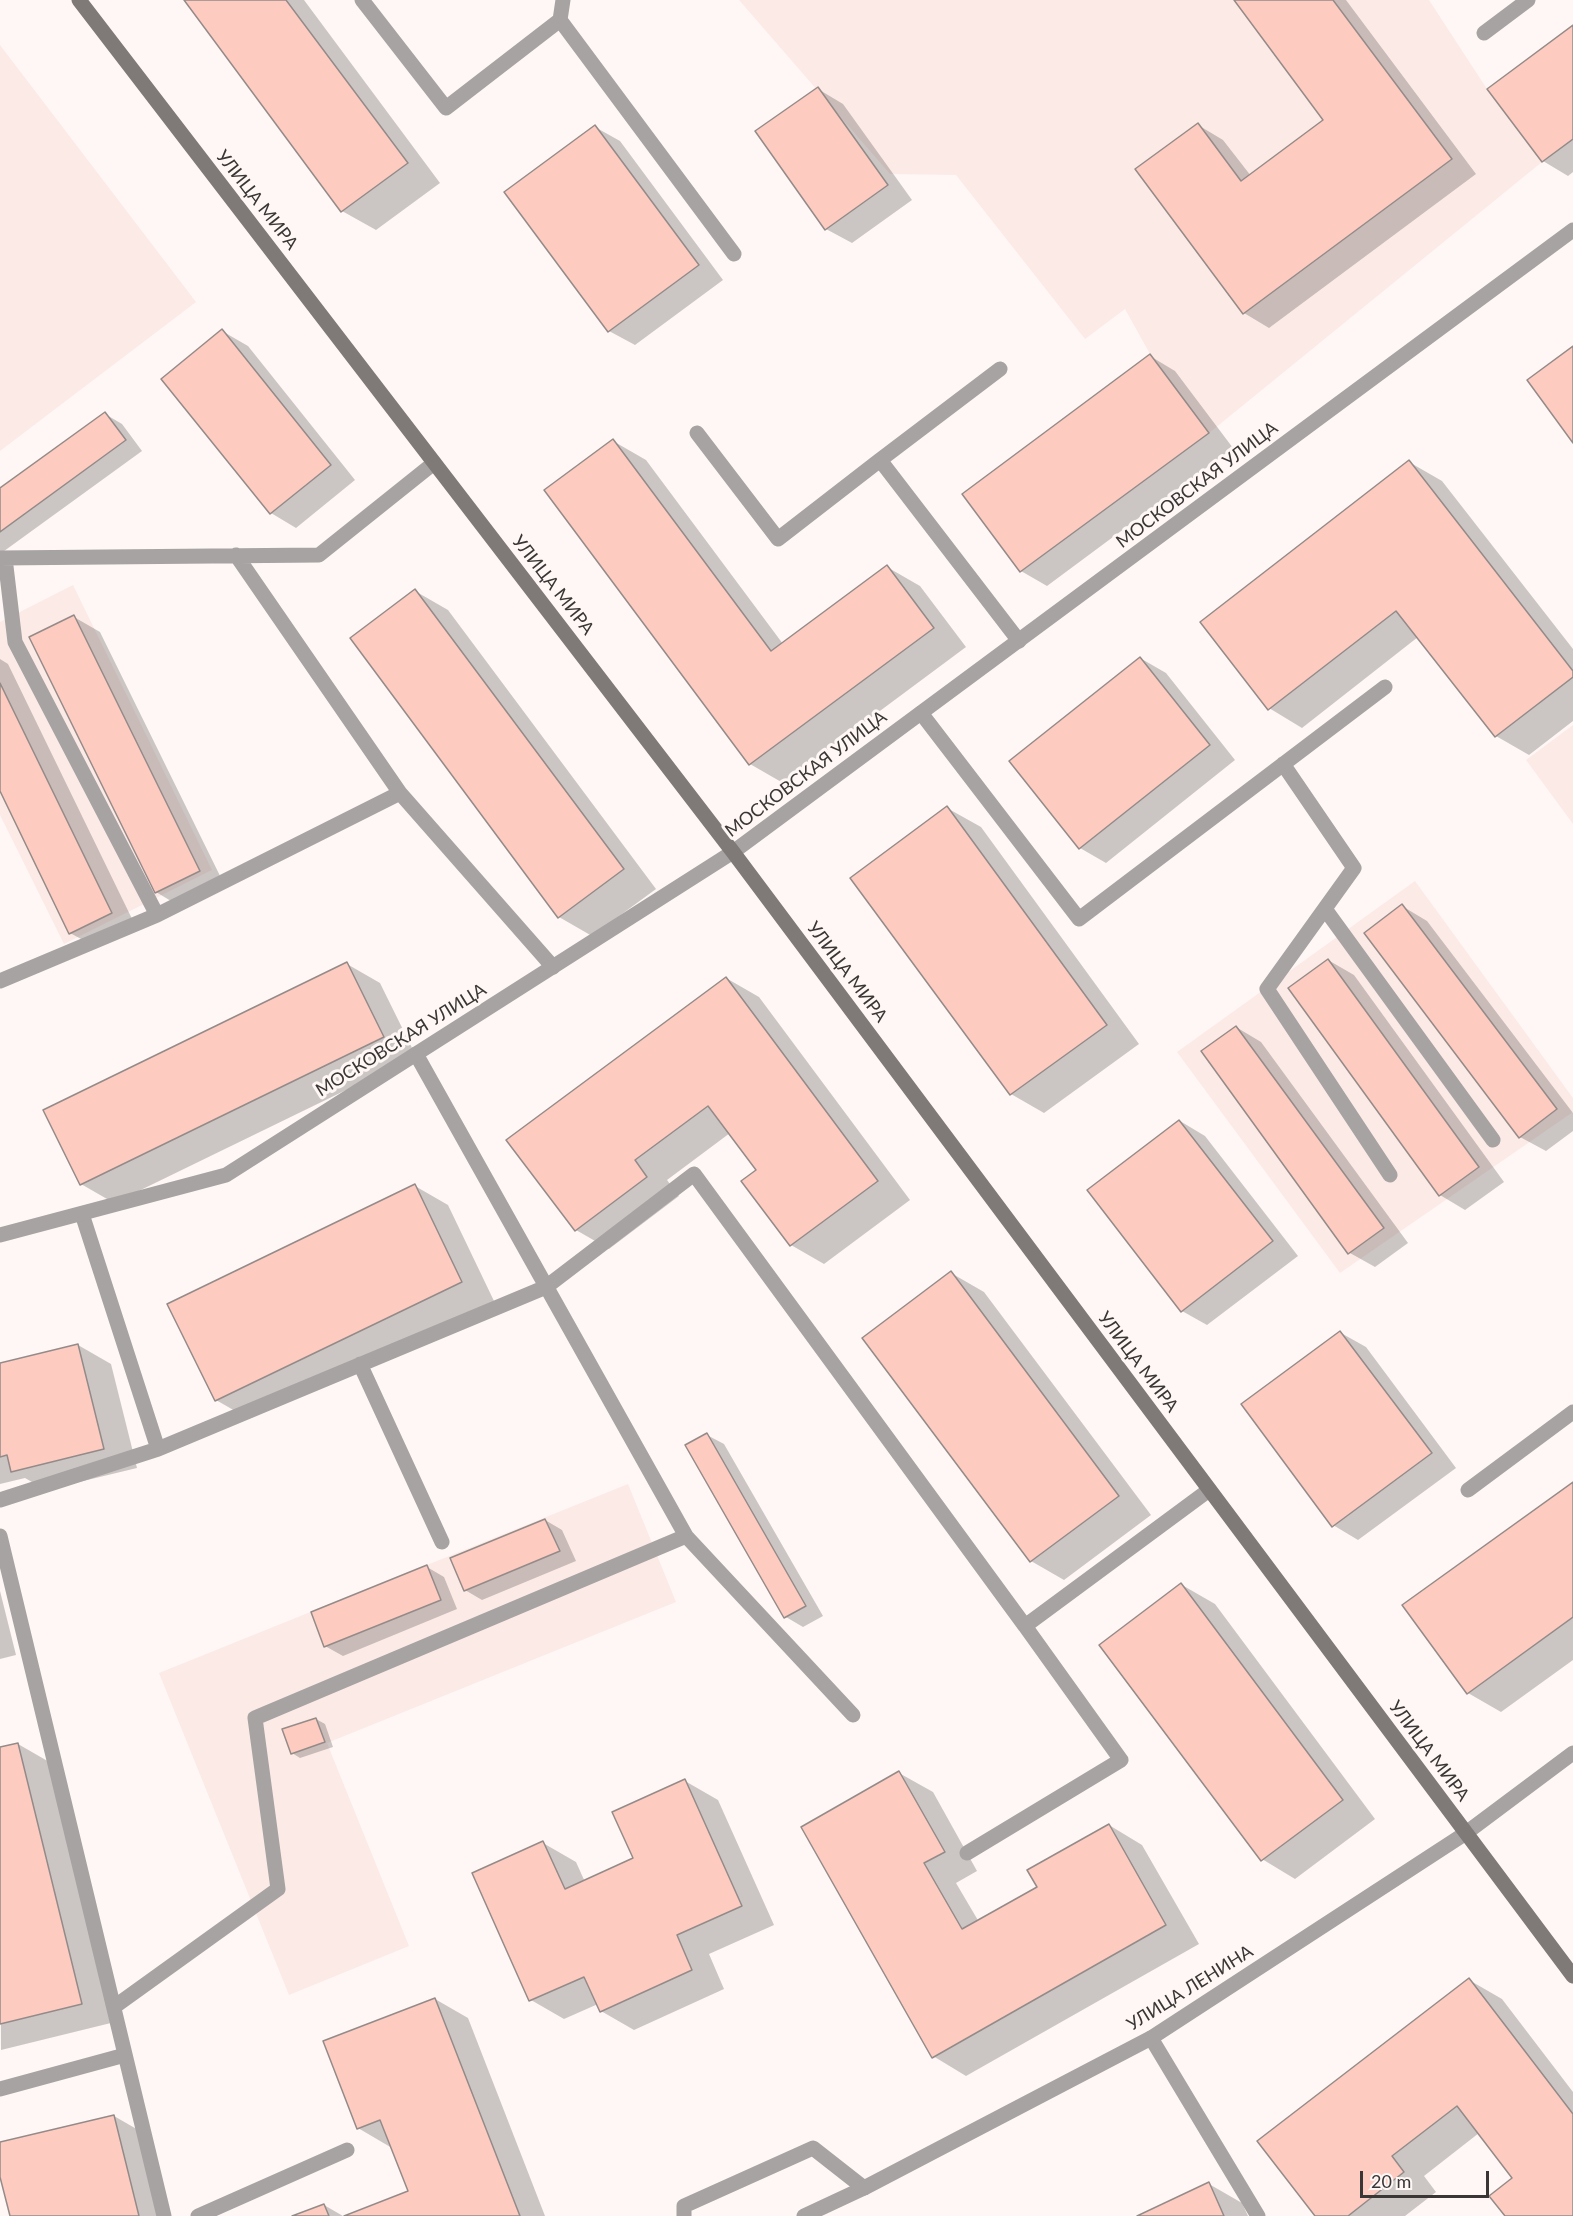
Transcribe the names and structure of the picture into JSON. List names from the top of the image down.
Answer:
{
  "streets": {
    "street": ["УЛИЦА МИРА", "МОСКОВСКАЯ УЛИЦА", "УЛИЦА ЛЕНИНА"]
  },
  "crossings": [
    ["УЛИЦА МИРА", "МОСКОВСКАЯ УЛИЦА"],
    ["УЛИЦА МИРА", "УЛИЦА ЛЕНИНА"]
  ],
  "scale_bar": "20 m"
}
